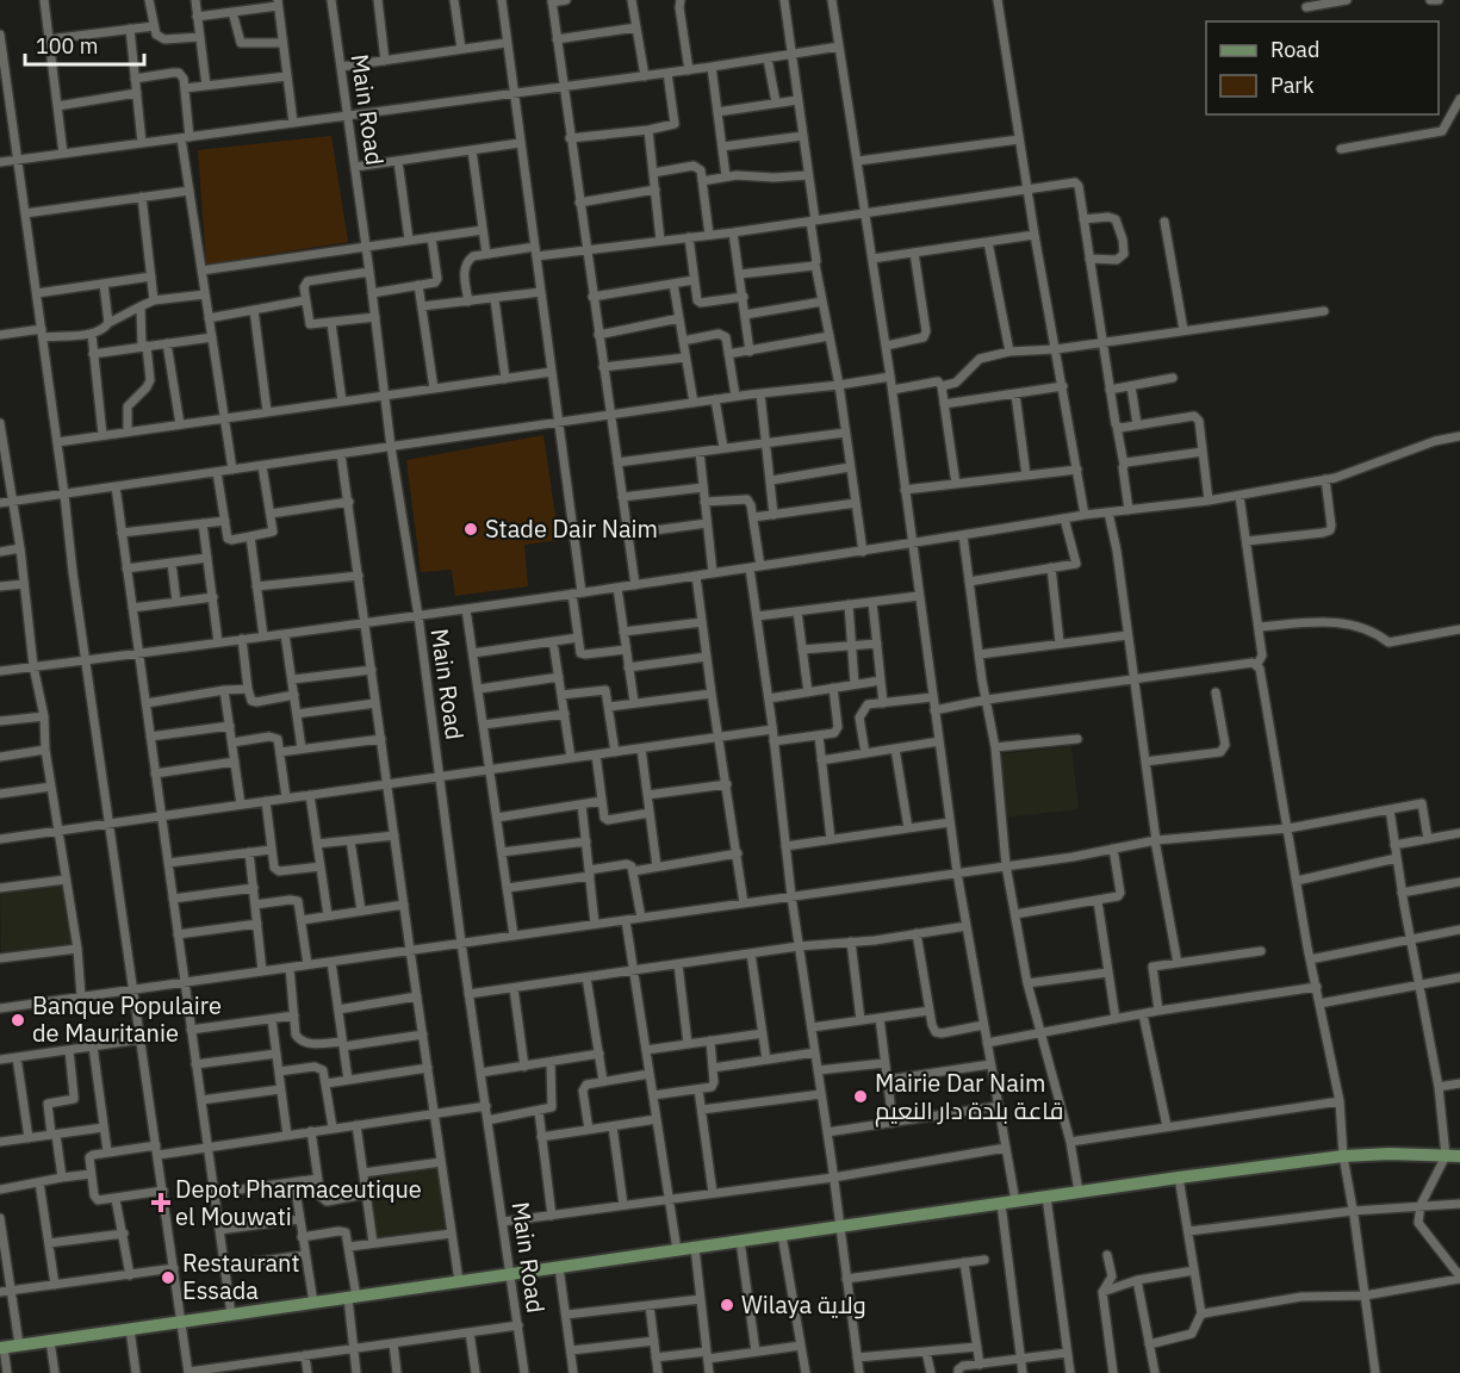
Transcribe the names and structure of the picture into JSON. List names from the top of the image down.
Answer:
{
  "streets": {
    "street": ["Main Road"]
  },
  "places": {
    "other": [
      "Stade Dair Naim",
      "Banque Populaire de Mauritanie",
      "Mairie Dar Naim قاعة بلدة دار النعيم",
      "Restaurant Essada",
      "Wilaya ولاية"
    ],
    "health": ["Depot Pharmaceutique el Mouwati"]
  },
  "legend": ["Road", "Park"],
  "scale_bar": "100 m"
}
